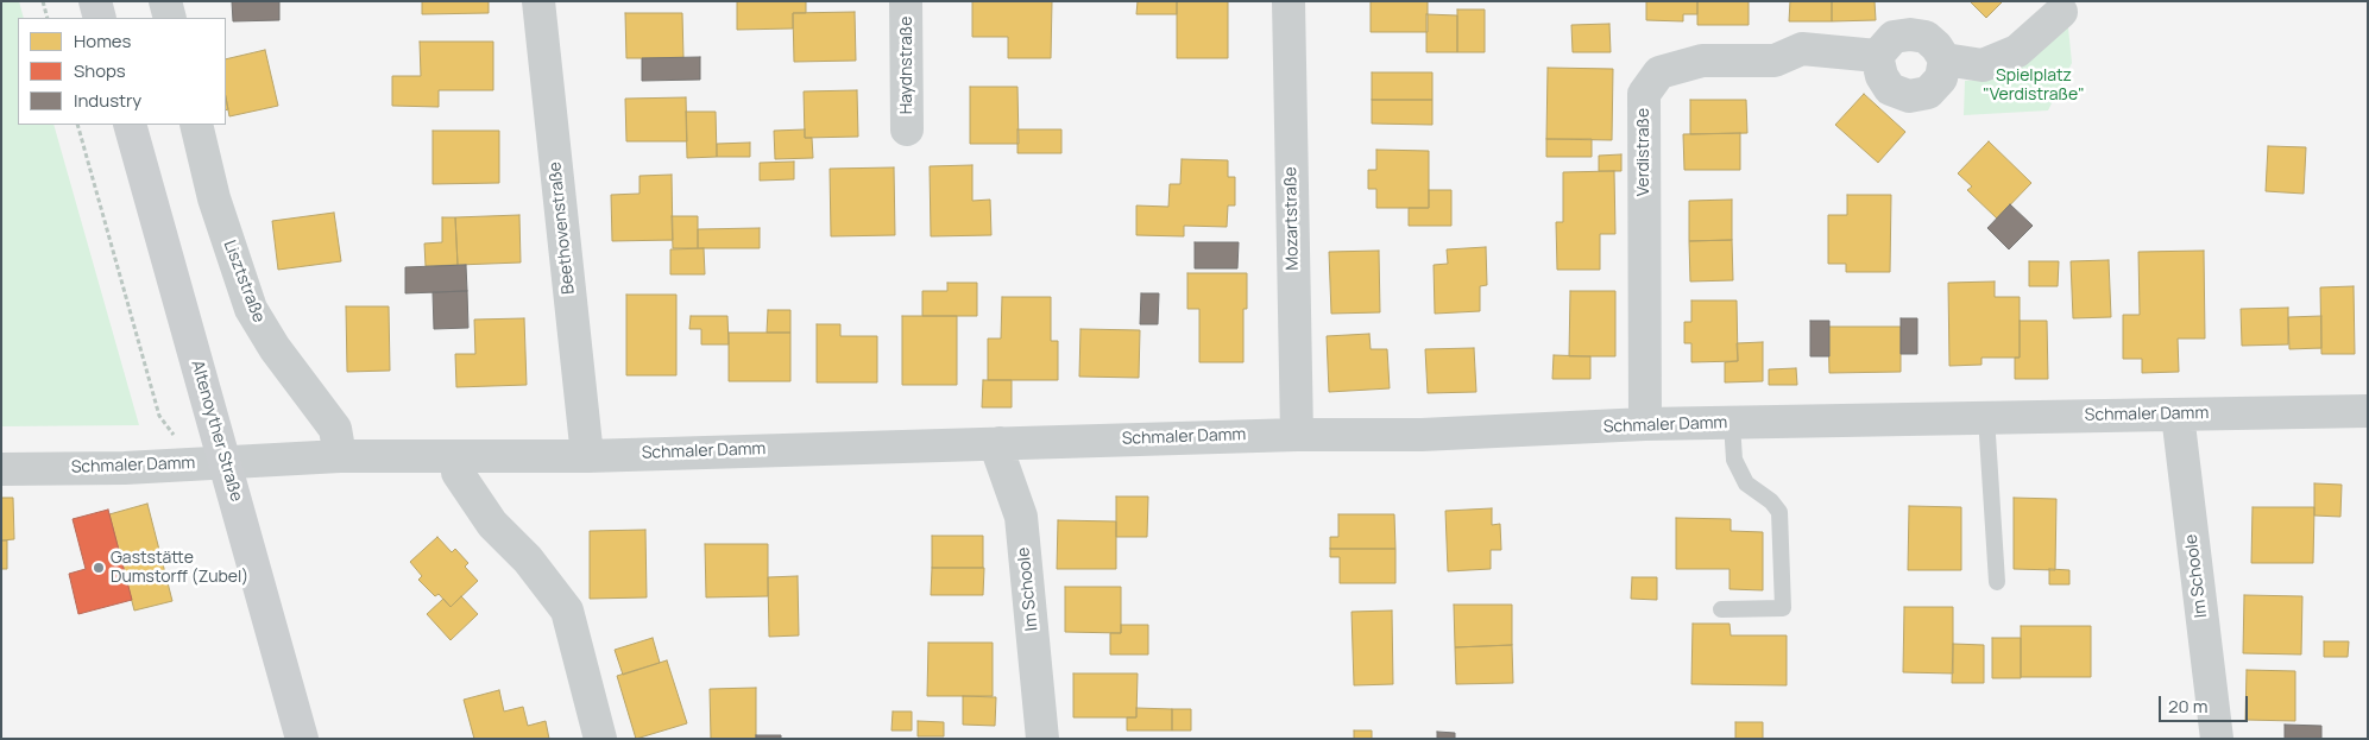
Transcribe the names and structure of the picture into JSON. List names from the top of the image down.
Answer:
{
  "streets": {
    "main road": ["Altenoyther Straße"],
    "street": [
      "Haydnstraße",
      "Verdistraße",
      "Mozartstraße",
      "Beethovenstraße",
      "Lisztstraße",
      "Schmaler Damm",
      "Im Schoole"
    ]
  },
  "crossings": [
    ["Verdistraße", "Schmaler Damm"],
    ["Mozartstraße", "Schmaler Damm"],
    ["Beethovenstraße", "Schmaler Damm"],
    ["Lisztstraße", "Schmaler Damm"],
    ["Schmaler Damm", "Altenoyther Straße"],
    ["Schmaler Damm", "Im Schoole"]
  ],
  "parks": ["Spielplatz \"Verdistraße\""],
  "places": ["Gaststätte Dumstorff (Zubel)"],
  "legend": ["Homes", "Shops", "Industry"],
  "scale_bar": "20 m"
}
